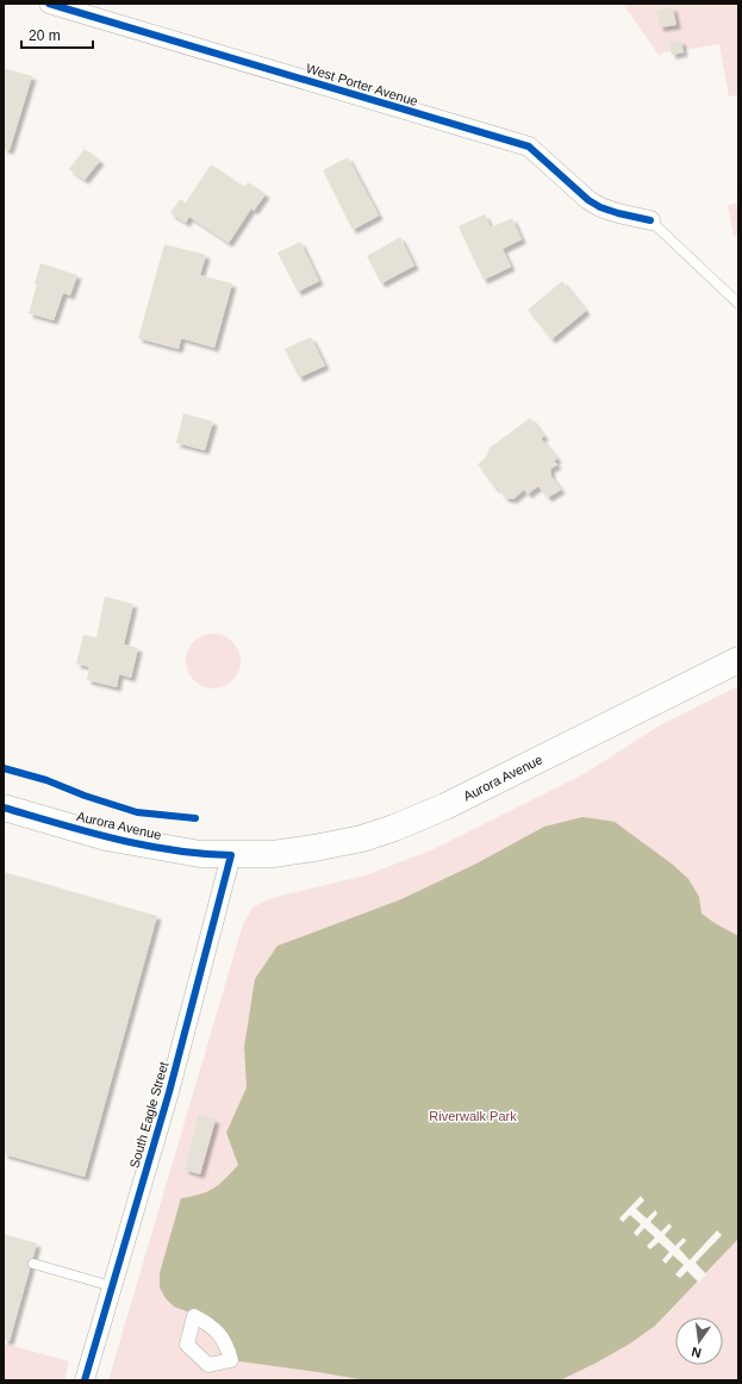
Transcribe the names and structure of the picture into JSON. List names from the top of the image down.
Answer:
{
  "streets": {
    "main road": ["Aurora Avenue"],
    "street": ["West Porter Avenue", "South Eagle Street"]
  },
  "crossings": [
    ["Aurora Avenue", "South Eagle Street"]
  ],
  "parks": ["Riverwalk Park"],
  "scale_bar": "20 m",
  "north": "bottom"
}
